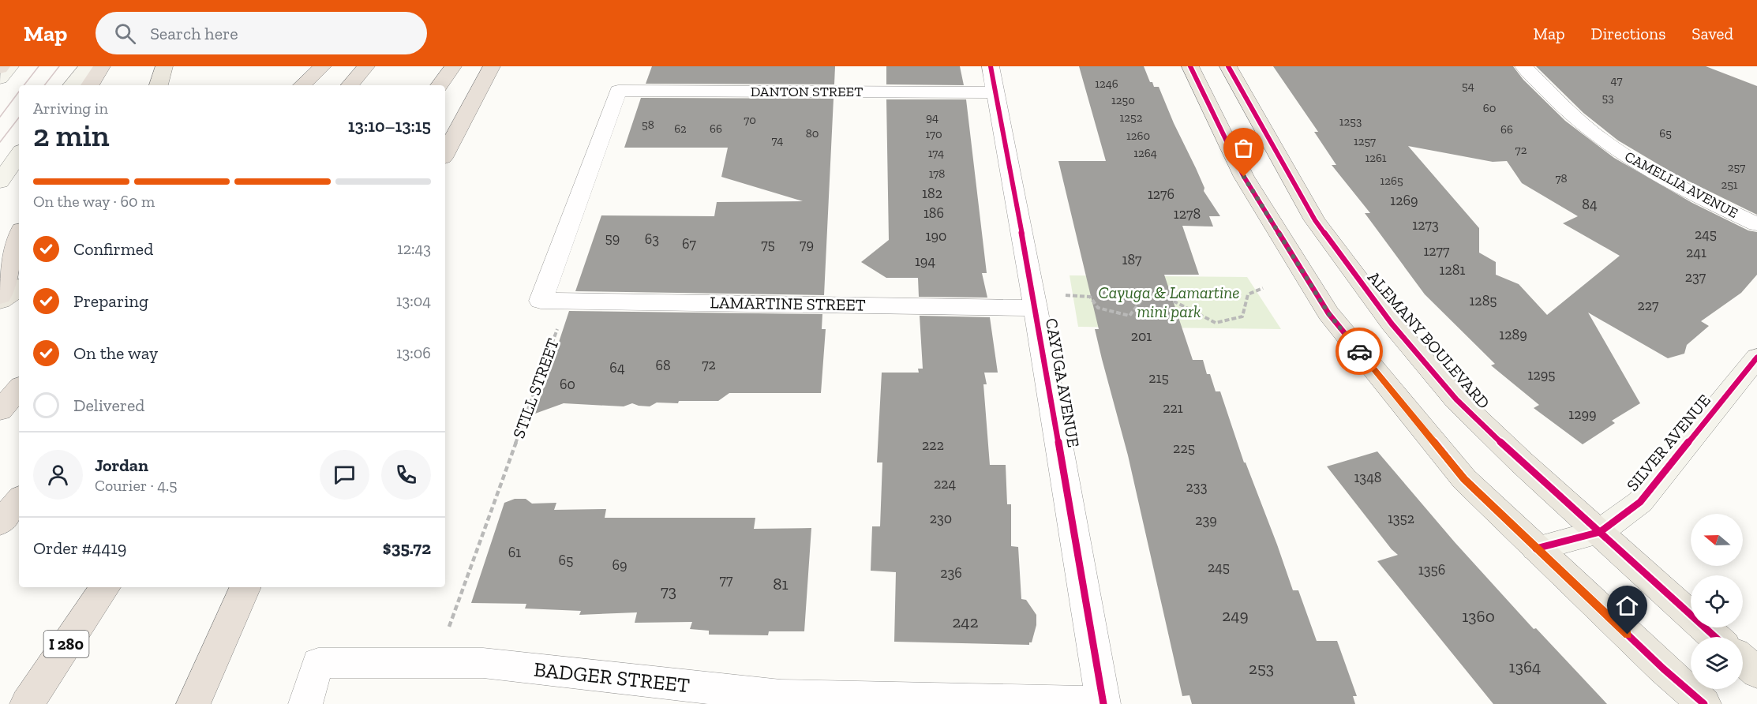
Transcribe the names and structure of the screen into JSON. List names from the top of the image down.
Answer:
{
  "streets": {
    "highway": ["I 280"],
    "main road": ["ALEMANY BOULEVARD", "SILVER AVENUE"],
    "street": [
      "DANTON STREET",
      "CAMELLIA AVENUE",
      "LAMARTINE STREET",
      "CAYUGA AVENUE",
      "BADGER STREET"
    ],
    "path": ["STILL STREET"]
  },
  "crossings": [
    ["DANTON STREET", "LAMARTINE STREET"],
    ["DANTON STREET", "CAYUGA AVENUE"],
    ["DANTON STREET", "STILL STREET"],
    ["LAMARTINE STREET", "CAYUGA AVENUE"],
    ["LAMARTINE STREET", "STILL STREET"],
    ["ALEMANY BOULEVARD", "SILVER AVENUE"],
    ["CAYUGA AVENUE", "BADGER STREET"],
    ["STILL STREET", "BADGER STREET"]
  ],
  "parks": ["Cayuga & Lamartine mini park"],
  "house_numbers": [
    "47",
    "1246",
    "54",
    "53",
    "1250",
    "60",
    "94",
    "1252",
    "70",
    "1253",
    "58",
    "62",
    "66",
    "66",
    "80",
    "65",
    "170",
    "1260",
    "74",
    "1257",
    "72",
    "174",
    "1264",
    "1261",
    "257",
    "178",
    "78",
    "1265",
    "251",
    "182",
    "1276",
    "1269",
    "84",
    "186",
    "1278",
    "1273",
    "245",
    "190",
    "59",
    "63",
    "67",
    "75",
    "79",
    "1277",
    "241",
    "187",
    "194",
    "1281",
    "237",
    "1285",
    "227",
    "1289",
    "201",
    "72",
    "68",
    "64",
    "1295",
    "215",
    "60",
    "221",
    "1299",
    "222",
    "225",
    "1348",
    "224",
    "233",
    "230",
    "1352",
    "239",
    "61",
    "65",
    "69",
    "245",
    "1356",
    "236",
    "77",
    "81",
    "73",
    "249",
    "1360",
    "242",
    "1364",
    "253"
  ],
  "north": "left",
  "page": {
    "header": "Map",
    "search": "Search here",
    "nav": ["Map", "Directions", "Saved"],
    "heading": ["2 min", "Arriving in", "13:10–13:15"],
    "panel": [
      "Jordan",
      "Courier · 4.5",
      "Order #4419",
      "$35.72"
    ],
    "bar": "On the way · 60 m",
    "list": [
      ["Confirmed", "12:43"],
      ["Preparing", "13:04"],
      ["On the way", "13:06"],
      "Delivered"
    ]
  }
}
